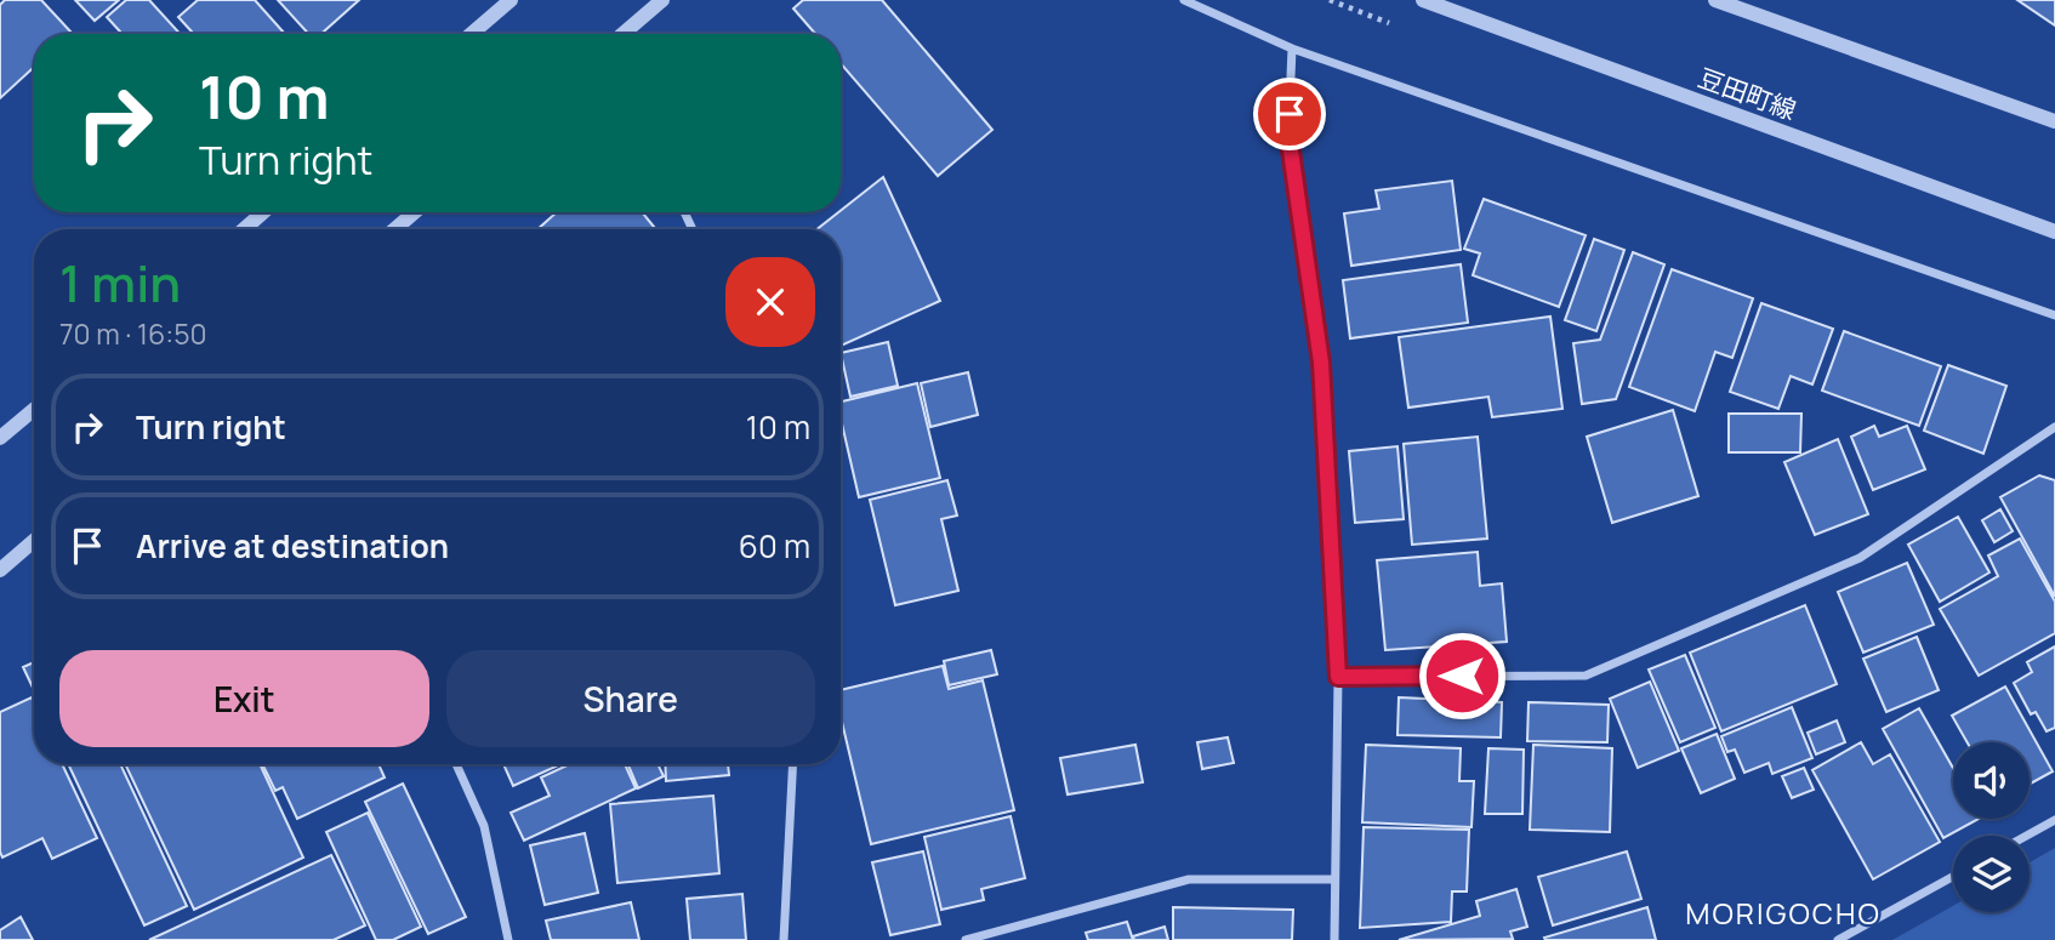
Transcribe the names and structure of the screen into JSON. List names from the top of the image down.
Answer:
{
  "streets": {
    "street": ["豆田町線"]
  },
  "districts": ["MORIGOCHO"],
  "page": {
    "turn": ["10 m", "Turn right"],
    "heading": ["1 min", "70 m · 16:50"],
    "list": [
      {
        "name": "Turn right",
        "value": "10 m"
      },
      {
        "name": "Arrive at destination",
        "value": "60 m"
      }
    ],
    "buttons": ["Exit", "Share"]
  }
}
